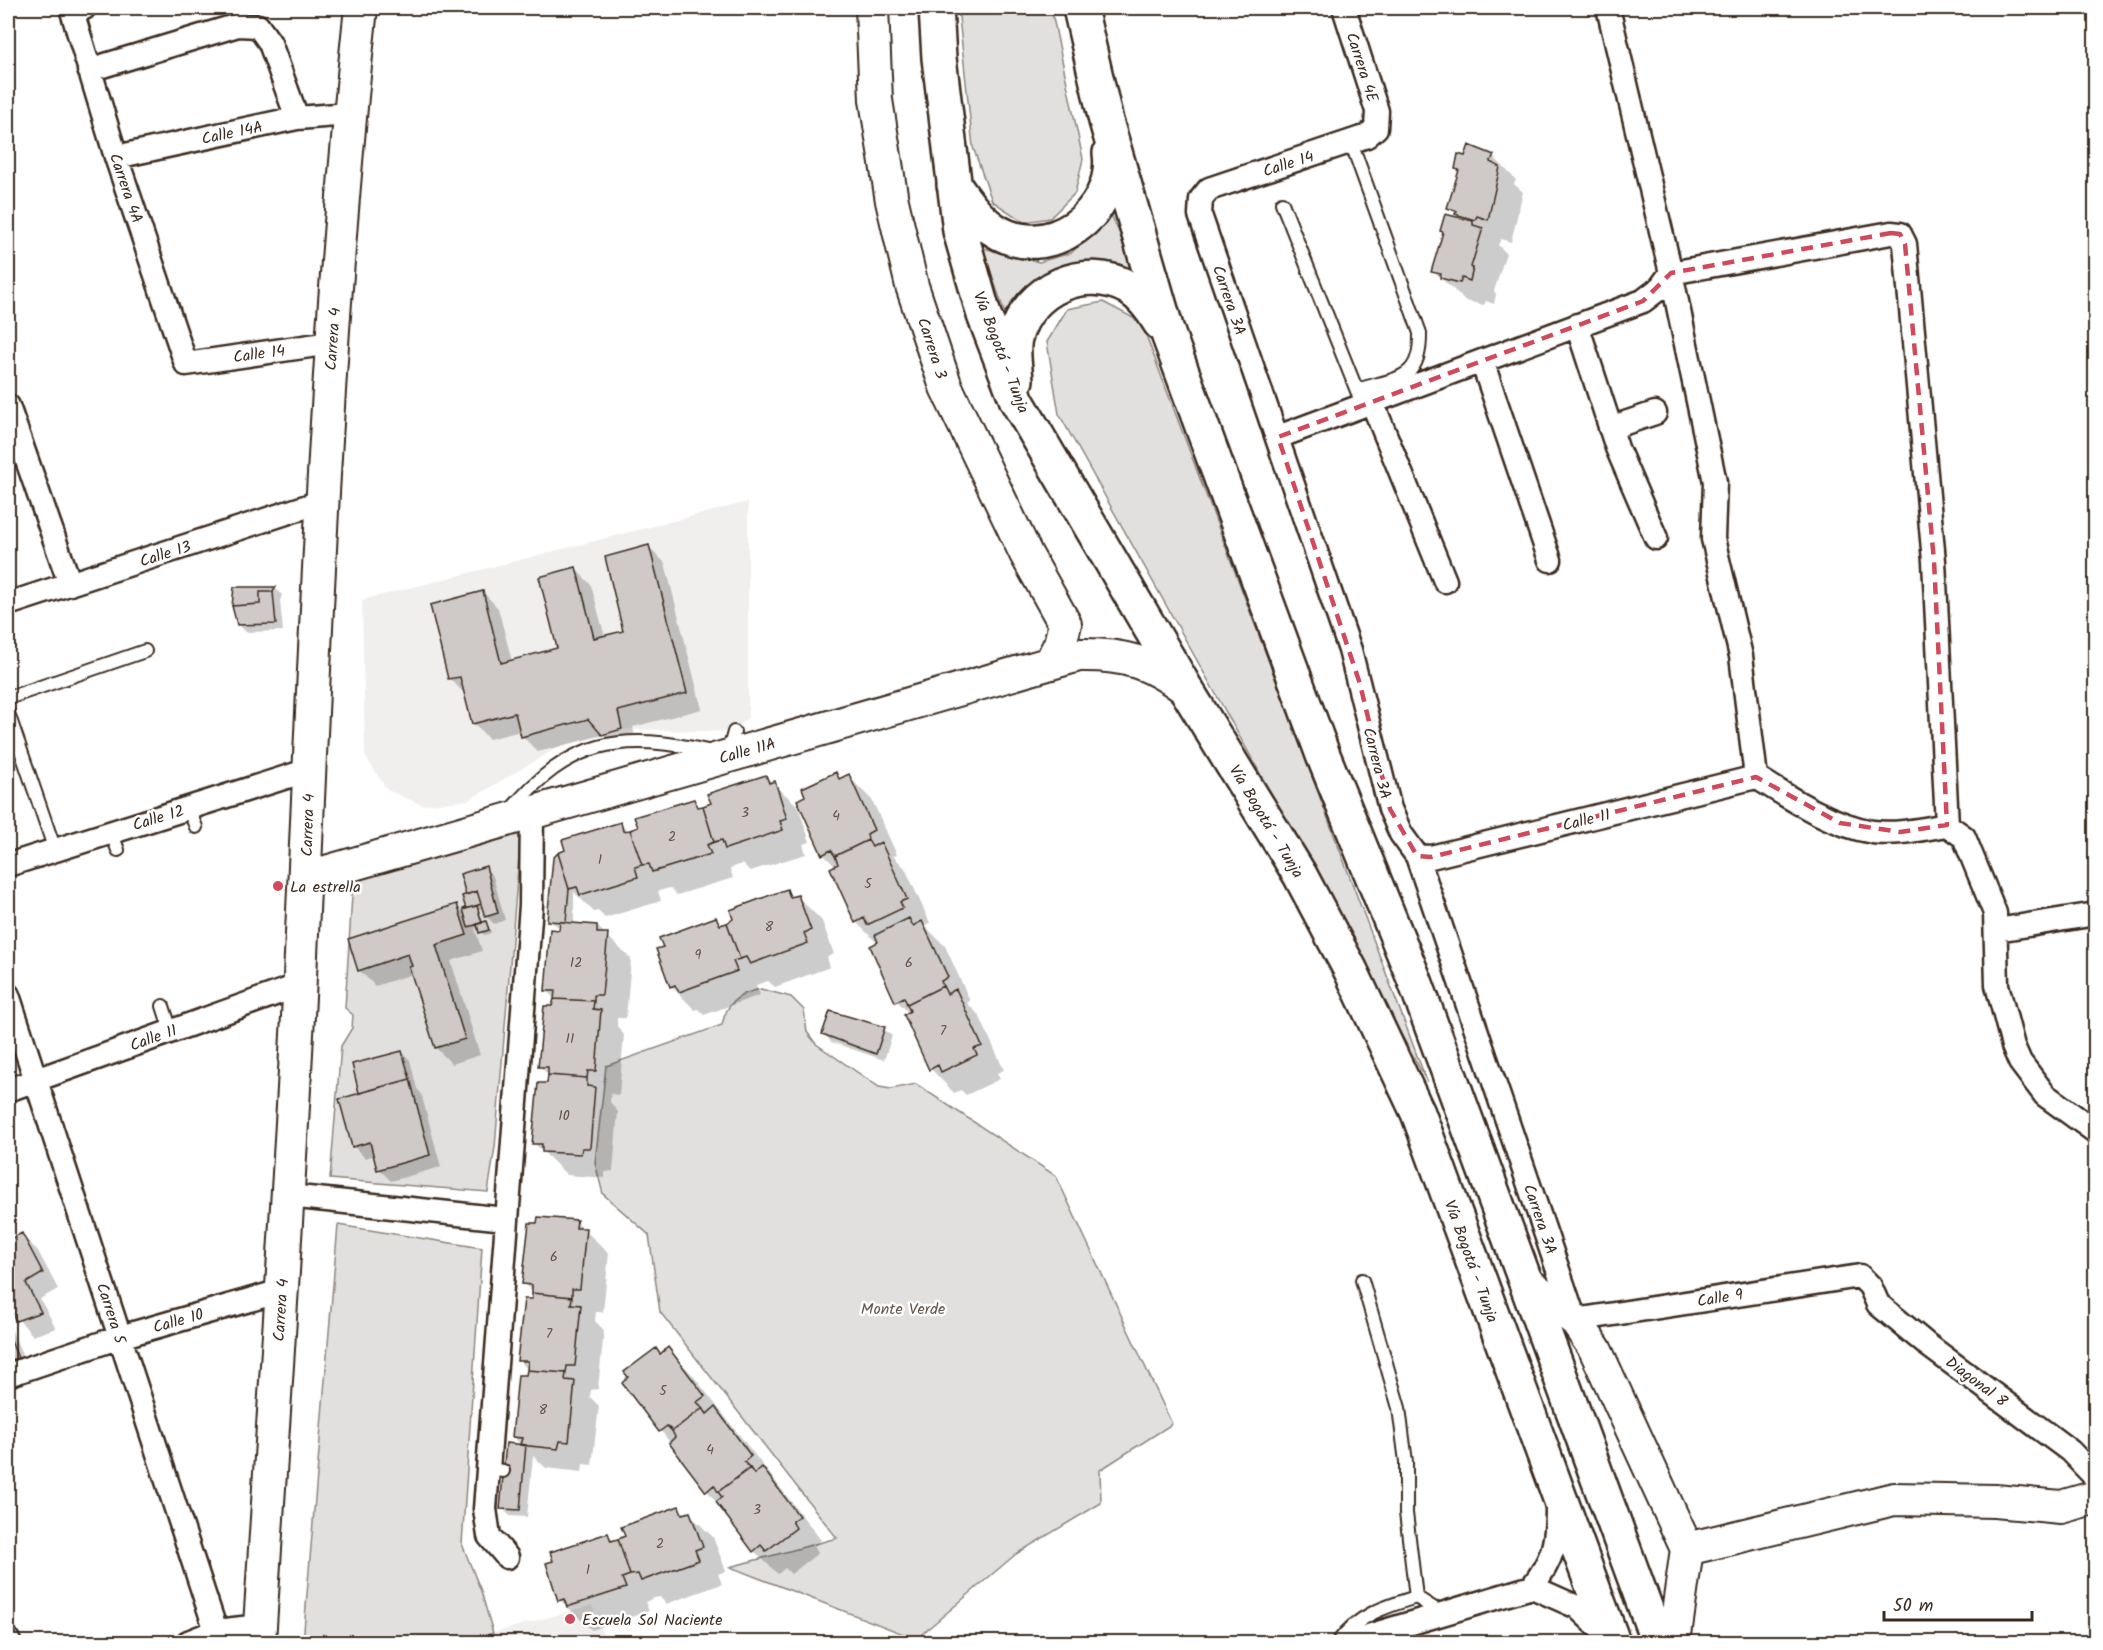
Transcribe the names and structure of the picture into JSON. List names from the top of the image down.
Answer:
{
  "streets": {
    "highway": ["Vía Bogotá - Tunja"],
    "street": [
      "Carrera 4E",
      "Calle 14A",
      "Calle 14",
      "Carrera 4A",
      "Carrera 3A",
      "Carrera 4",
      "Carrera 3",
      "Calle 13",
      "Calle 11A",
      "Calle 12",
      "Calle 11",
      "Calle 9",
      "Carrera 5",
      "Calle 10",
      "Diagonal 8"
    ]
  },
  "crossings": [
    ["Carrera 4E", "Calle 14"],
    ["Calle 14A", "Carrera 4A"],
    ["Calle 14A", "Carrera 4"],
    ["Calle 14", "Carrera 4A"],
    ["Calle 14", "Carrera 3A"],
    ["Calle 14", "Carrera 4"],
    ["Carrera 3A", "Calle 11"],
    ["Carrera 3A", "Calle 9"],
    ["Carrera 4", "Calle 13"],
    ["Carrera 4", "Calle 11A"],
    ["Carrera 4", "Calle 12"],
    ["Carrera 4", "Calle 11"],
    ["Carrera 4", "Calle 10"],
    ["Carrera 3", "Calle 11A"],
    ["Vía Bogotá - Tunja", "Calle 11A"],
    ["Calle 11", "Carrera 5"],
    ["Calle 9", "Diagonal 8"],
    ["Carrera 5", "Calle 10"]
  ],
  "parks": ["Monte Verde"],
  "places": ["La estrella", "Escuela Sol Naciente"],
  "house_numbers": [
    "3",
    "4",
    "2",
    "1",
    "5",
    "8",
    "9",
    "12",
    "6",
    "7",
    "11",
    "10",
    "6",
    "7",
    "5",
    "8",
    "4",
    "3",
    "2",
    "1"
  ],
  "scale_bar": "50 m"
}
